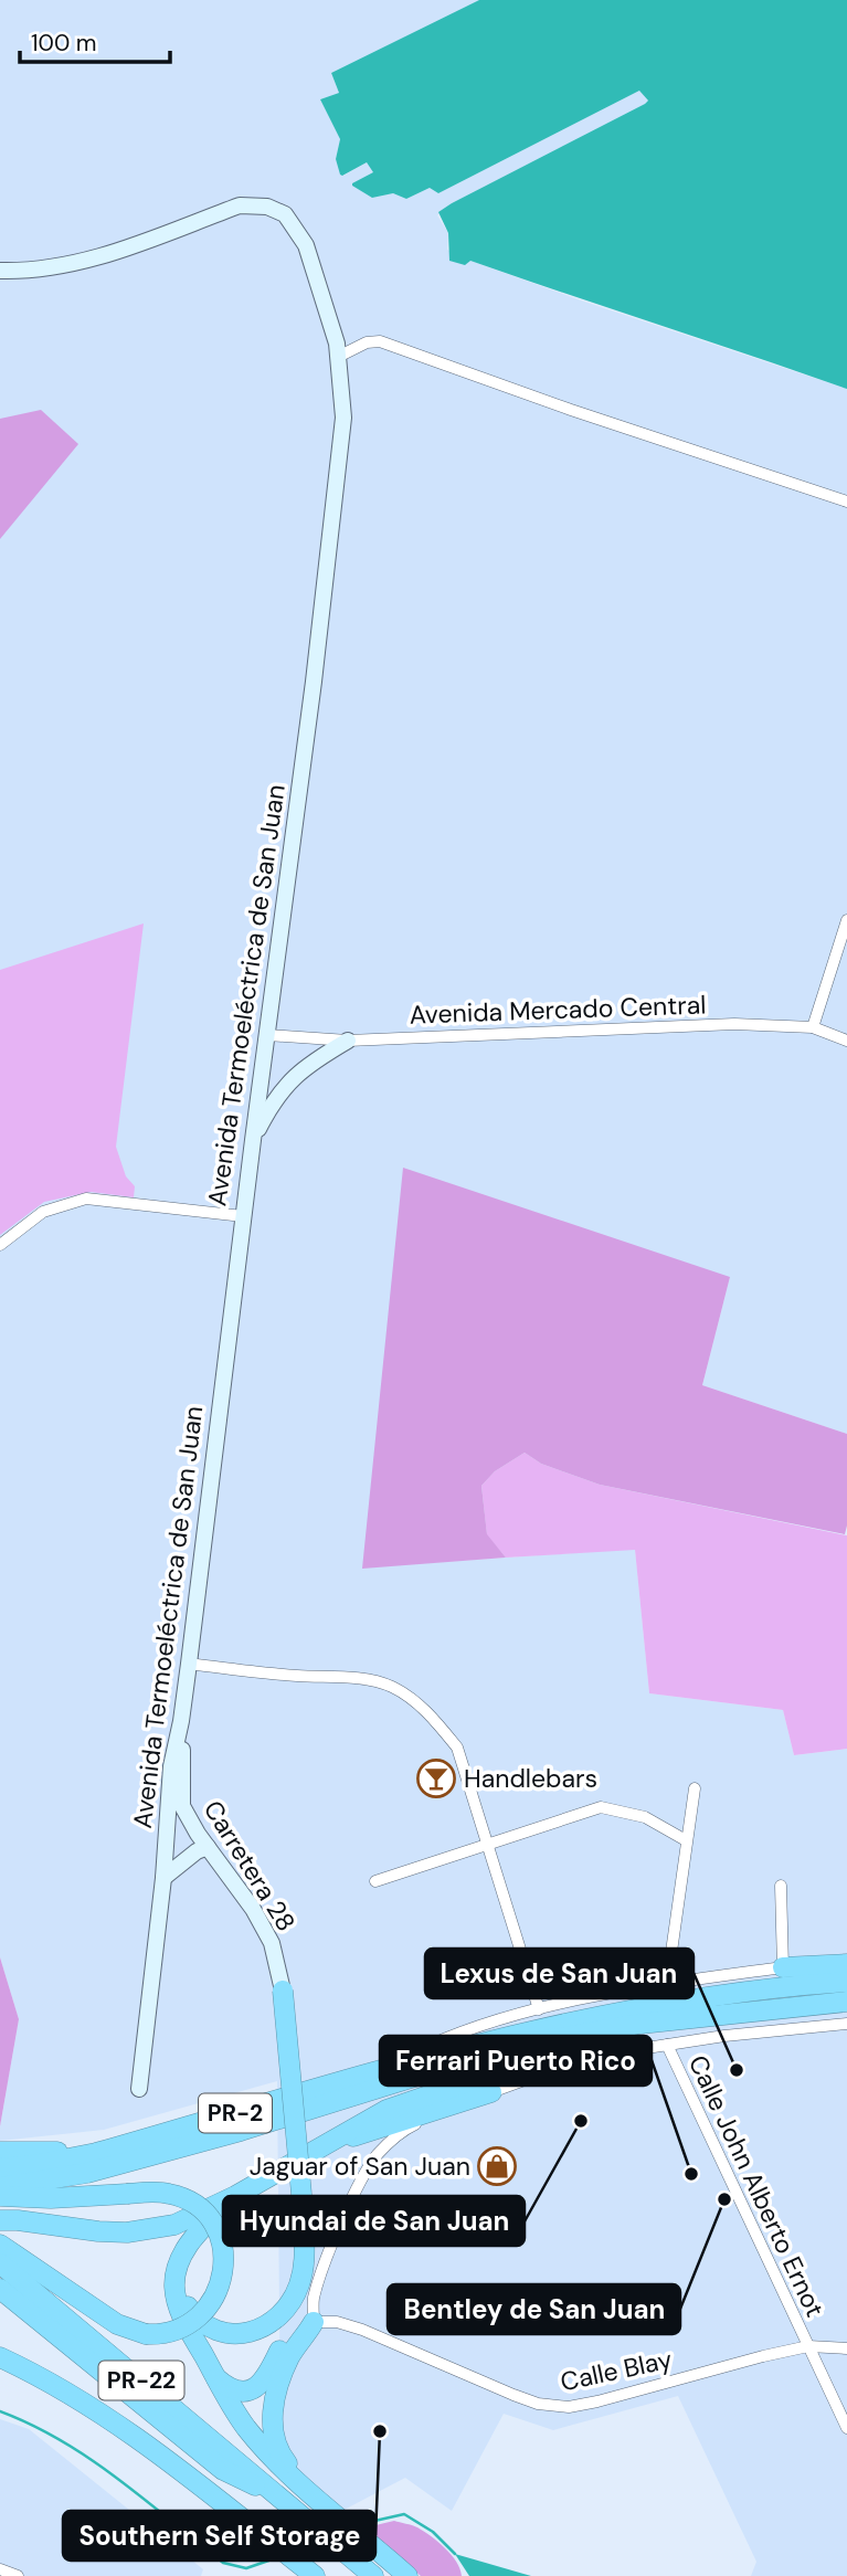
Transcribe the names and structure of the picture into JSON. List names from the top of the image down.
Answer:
{
  "streets": {
    "highway": ["PR-2", "PR-22"],
    "street": [
      "Avenida Termoeléctrica de San Juan",
      "Avenida Mercado Central",
      "Carretera 28",
      "Calle John Alberto Ernot",
      "Calle Blay"
    ]
  },
  "crossings": [
    ["Avenida Termoeléctrica de San Juan", "Avenida Mercado Central"],
    ["Avenida Termoeléctrica de San Juan", "Carretera 28"],
    ["Calle John Alberto Ernot", "Calle Blay"]
  ],
  "places": {
    "bar": ["Handlebars"],
    "other": [
      "Lexus de San Juan",
      "Hyundai de San Juan",
      "Ferrari Puerto Rico",
      "Bentley de San Juan",
      "Southern Self Storage"
    ],
    "shop": ["Jaguar of San Juan"]
  },
  "scale_bar": "100 m"
}
